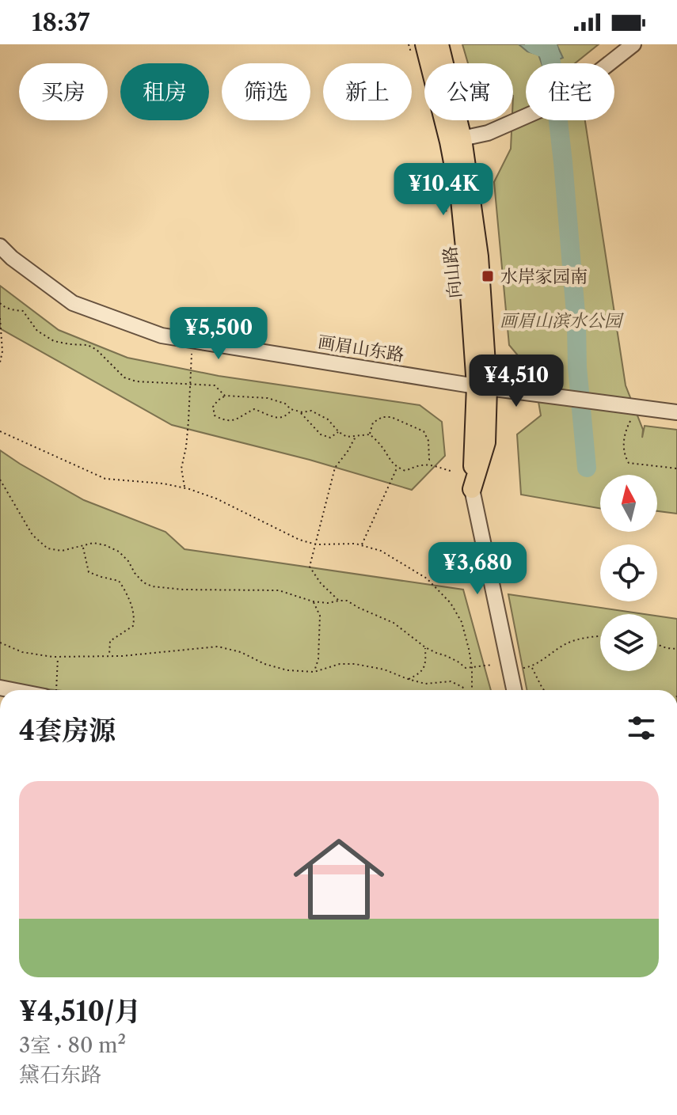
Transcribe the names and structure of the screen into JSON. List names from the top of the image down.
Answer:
{
  "streets": {
    "main road": ["向山路"],
    "street": ["画眉山东路"]
  },
  "crossings": [
    ["向山路", "画眉山东路"]
  ],
  "parks": ["画眉山滨水公园"],
  "places": {
    "transit": ["水岸家园南"]
  },
  "north": "top",
  "page": {
    "status": "18:37",
    "chip": [
      "买房",
      "租房",
      "筛选",
      "新上",
      "公寓",
      "住宅"
    ],
    "price": [
      "¥10.4K",
      "¥5,500",
      "¥4,510",
      "¥3,680"
    ],
    "heading": "4套房源",
    "list": [
      {
        "name": "¥4,510/月",
        "note": "3室 · 80 m² · 黛石东路"
      }
    ]
  }
}
